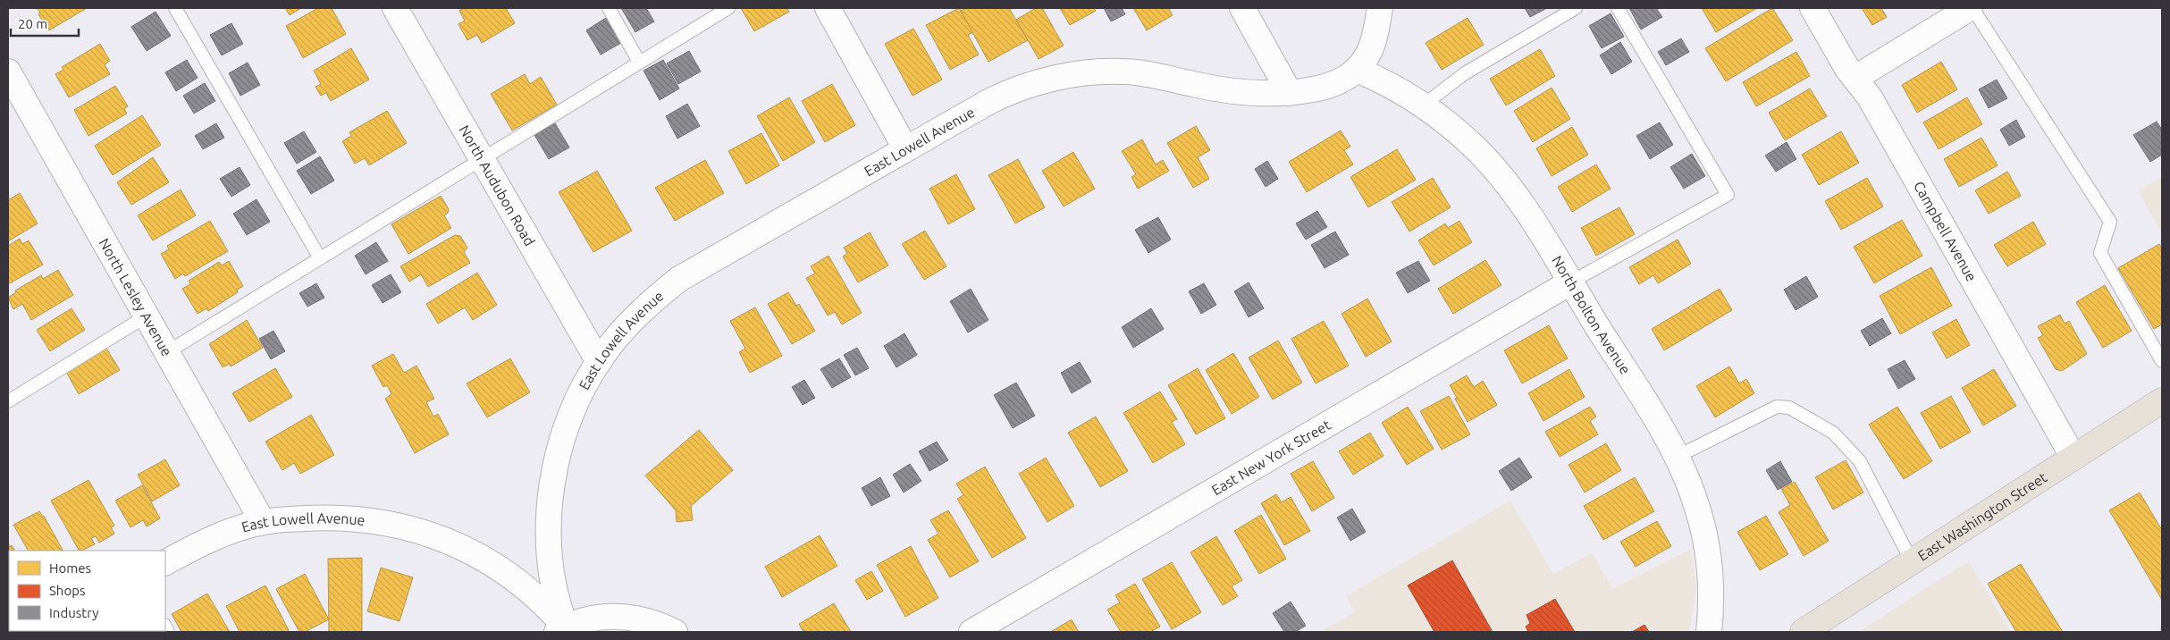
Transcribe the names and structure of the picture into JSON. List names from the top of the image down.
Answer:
{
  "streets": {
    "main road": ["East Washington Street"],
    "street": [
      "East Lowell Avenue",
      "North Audubon Road",
      "Campbell Avenue",
      "North Lesley Avenue",
      "North Bolton Avenue",
      "East New York Street"
    ]
  },
  "crossings": [
    ["East Lowell Avenue", "North Audubon Road"],
    ["East Lowell Avenue", "North Lesley Avenue"],
    ["East Lowell Avenue", "North Bolton Avenue"],
    ["Campbell Avenue", "East Washington Street"],
    ["North Bolton Avenue", "East New York Street"]
  ],
  "legend": ["Homes", "Shops", "Industry"],
  "scale_bar": "20 m"
}
